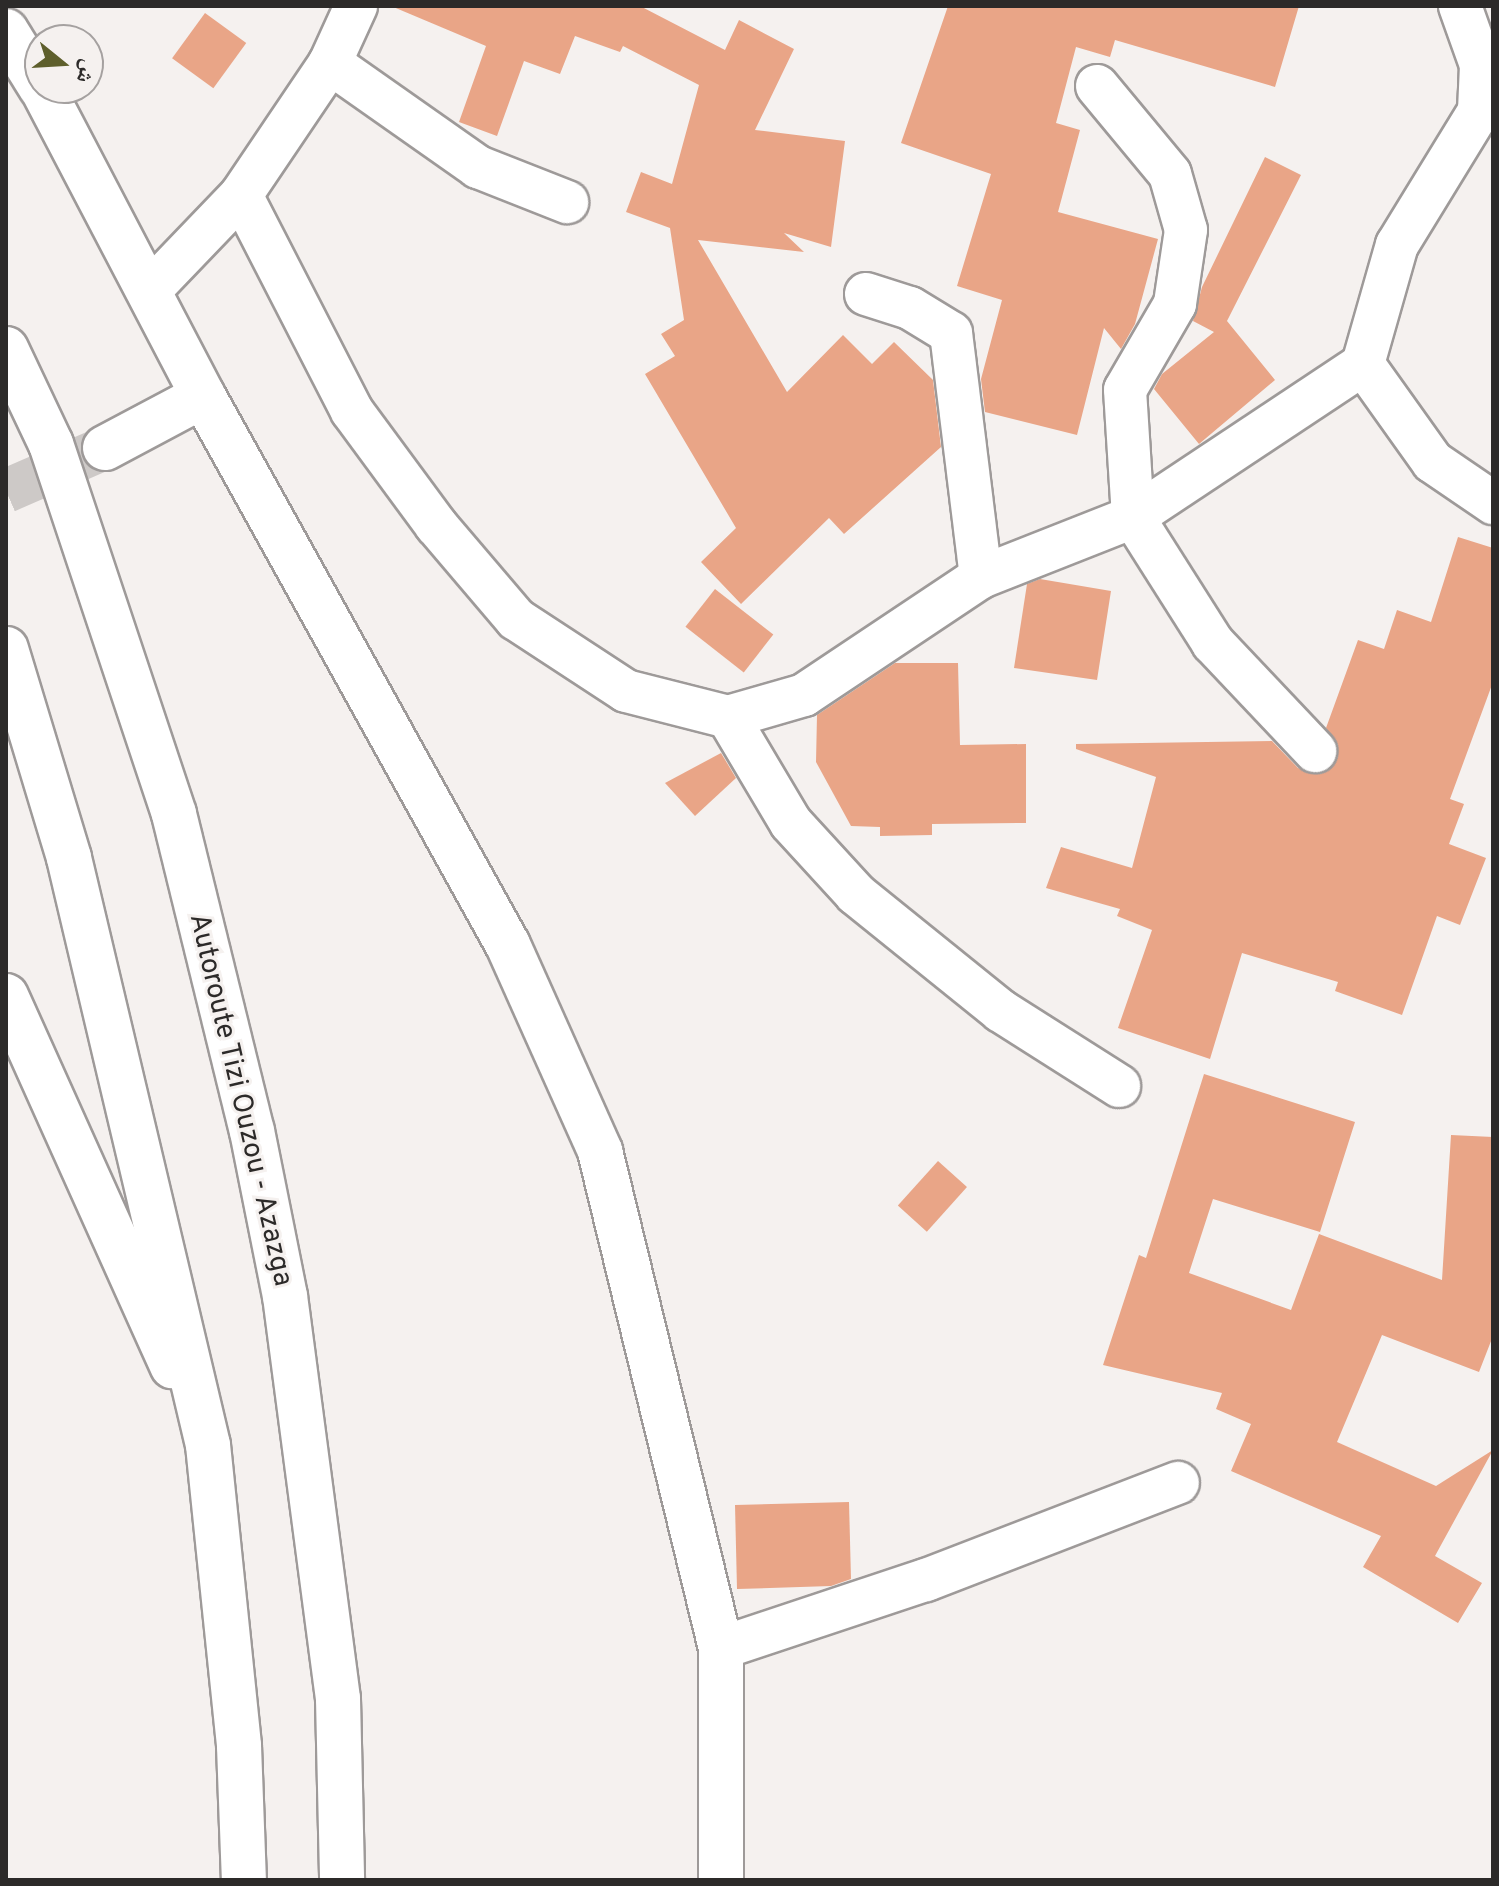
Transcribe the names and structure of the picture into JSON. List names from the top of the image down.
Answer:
{
  "streets": {
    "highway": ["Autoroute Tizi Ouzou - Azazga"]
  },
  "north": "right"
}
